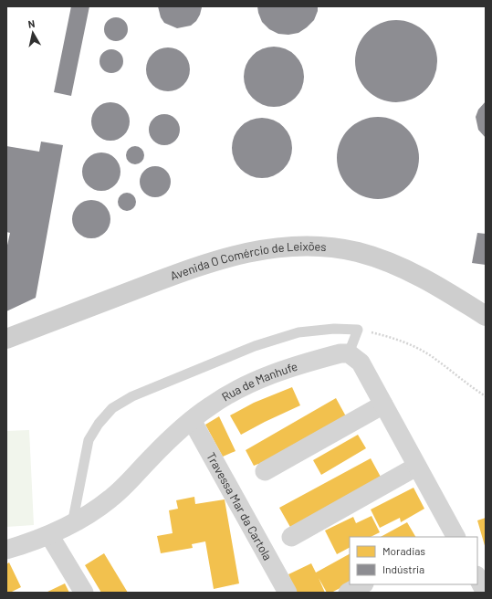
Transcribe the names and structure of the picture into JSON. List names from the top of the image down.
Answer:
{
  "streets": {
    "main road": ["Avenida O Comércio de Leixões"],
    "street": ["Rua de Manhufe", "Travessa Mar da Cartola"]
  },
  "crossings": [
    ["Rua de Manhufe", "Travessa Mar da Cartola"]
  ],
  "legend": ["Moradias", "Indústria"],
  "north": "top"
}
